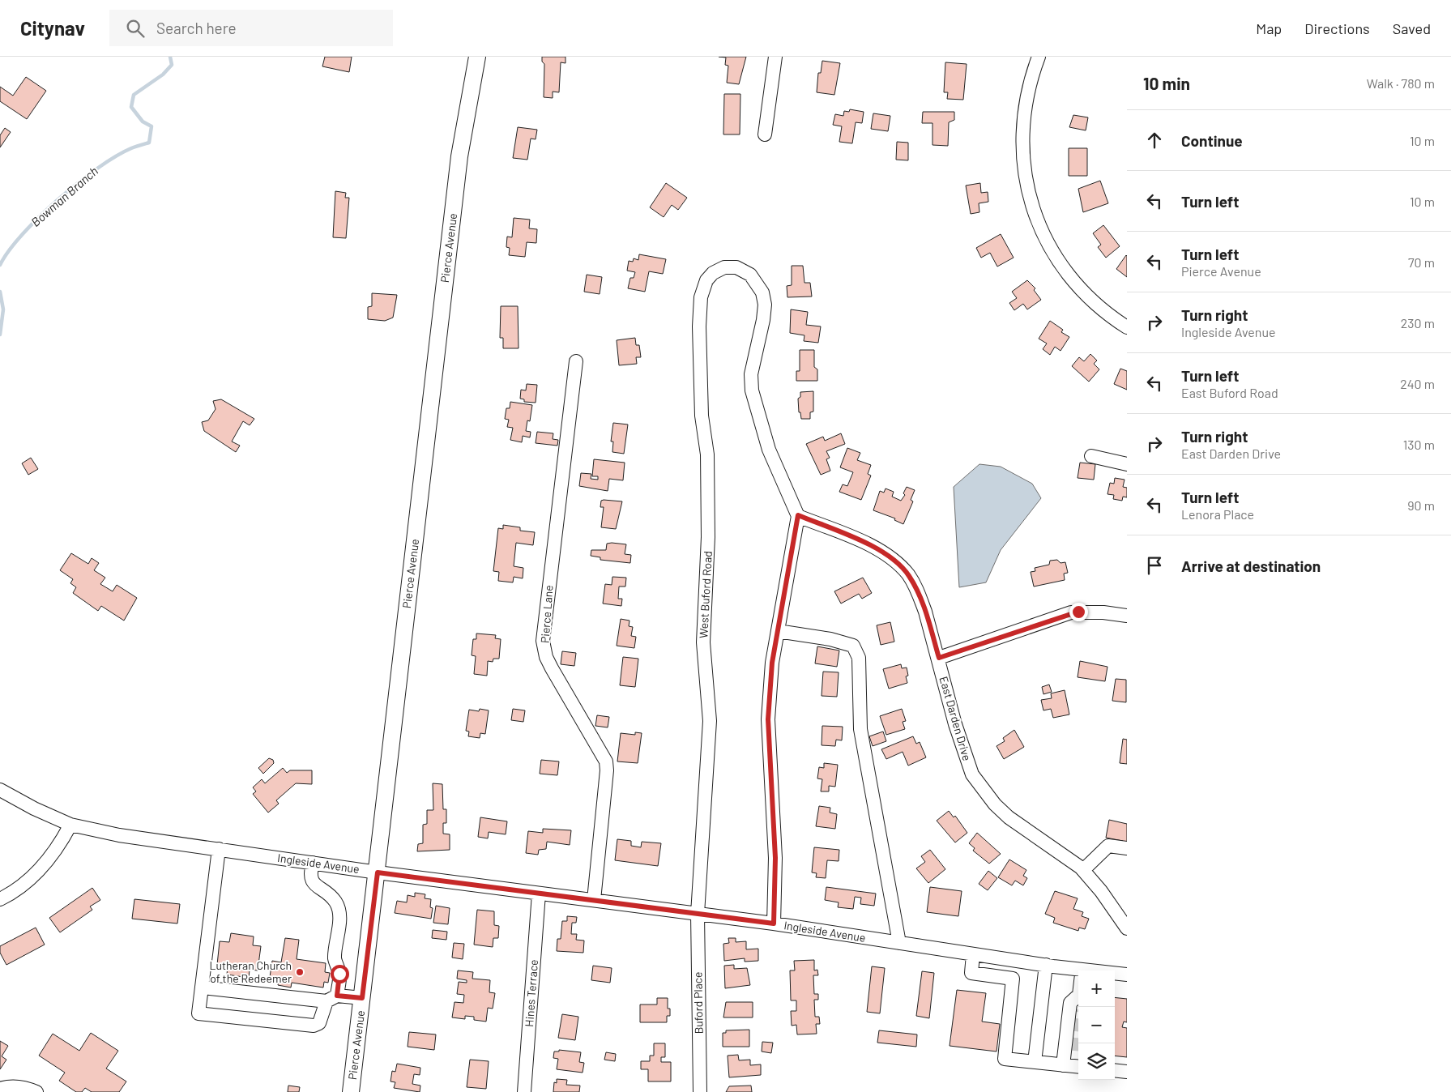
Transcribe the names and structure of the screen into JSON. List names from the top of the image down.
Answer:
{
  "streets": {
    "main road": ["Pierce Avenue"],
    "street": [
      "West Buford Road",
      "Pierce Lane",
      "East Darden Drive",
      "Ingleside Avenue",
      "Hines Terrace",
      "Buford Place"
    ]
  },
  "crossings": [
    ["Pierce Avenue", "Ingleside Avenue"],
    ["West Buford Road", "East Darden Drive"],
    ["West Buford Road", "Ingleside Avenue"],
    ["West Buford Road", "Buford Place"],
    ["Pierce Lane", "Ingleside Avenue"],
    ["Ingleside Avenue", "Hines Terrace"],
    ["Ingleside Avenue", "Buford Place"]
  ],
  "water": ["Bowman Branch"],
  "places": ["Lutheran Church of the Redeemer"],
  "page": {
    "header": "Citynav",
    "search": "Search here",
    "nav": ["Map", "Directions", "Saved"],
    "heading": ["10 min", "Walk · 780 m"],
    "list": [
      ["Continue", "10 m"],
      ["Turn left", "10 m"],
      ["Turn left", "Pierce Avenue", "70 m"],
      ["Turn right", "Ingleside Avenue", "230 m"],
      ["Turn left", "East Buford Road", "240 m"],
      ["Turn right", "East Darden Drive", "130 m"],
      ["Turn left", "Lenora Place", "90 m"],
      "Arrive at destination"
    ],
    "map_buttons": ["+", "−"]
  }
}
